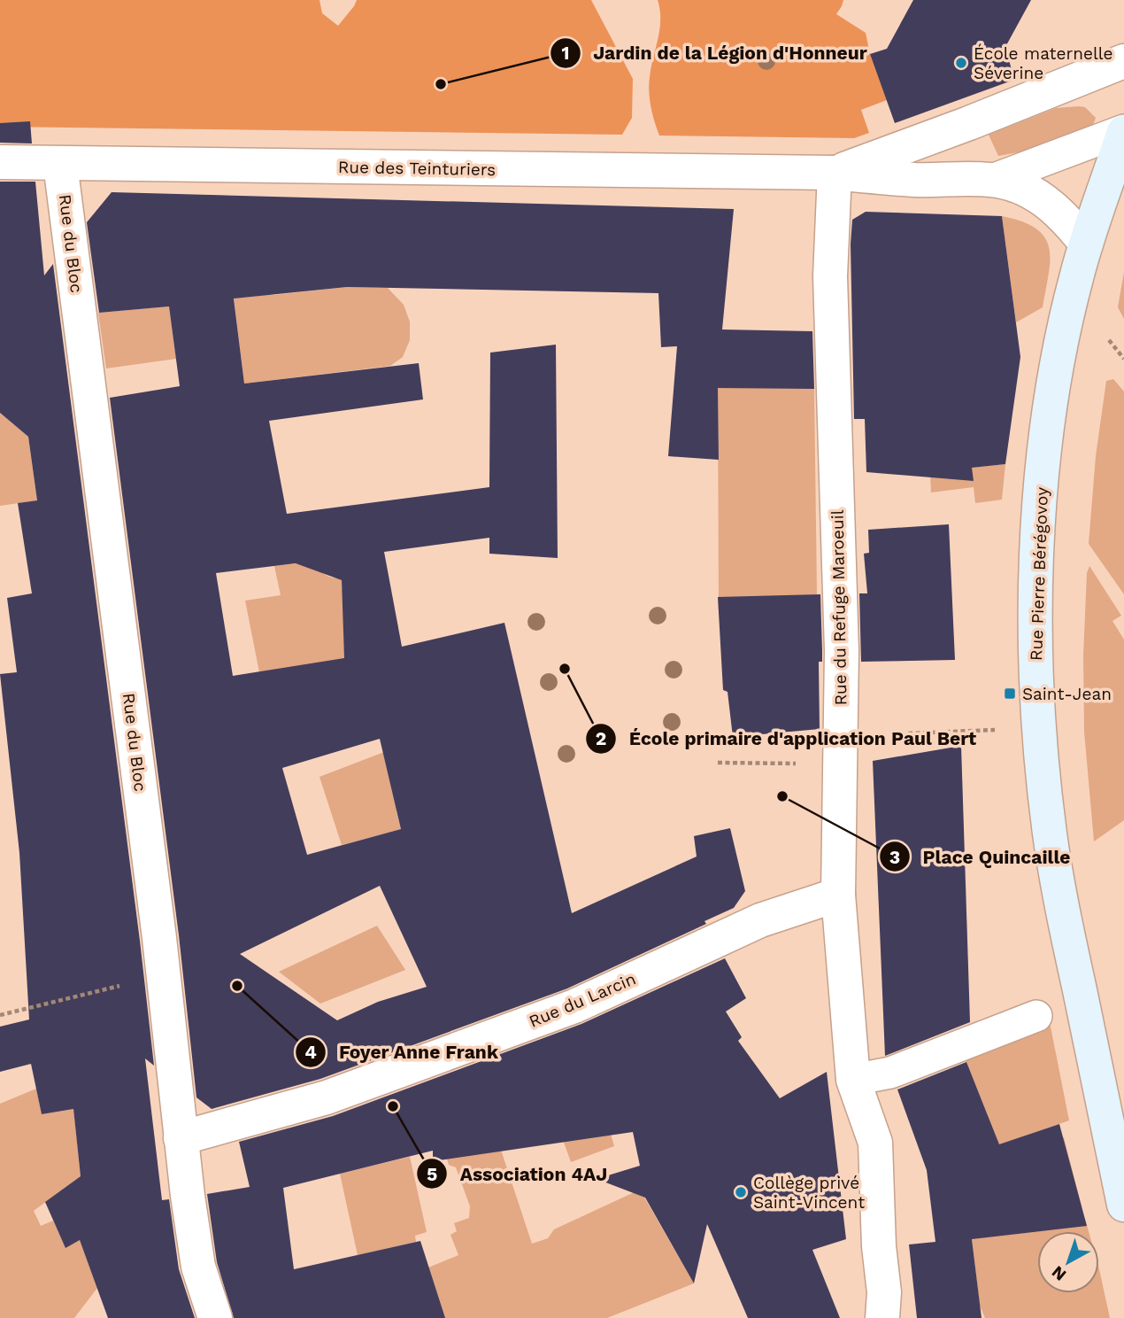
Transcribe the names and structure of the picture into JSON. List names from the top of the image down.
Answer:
{
  "streets": {
    "street": [
      "Rue des Teinturiers",
      "Rue du Bloc",
      "Rue Pierre Bérégovoy",
      "Rue du Refuge Maroeuil",
      "Rue du Larcin"
    ]
  },
  "crossings": [
    ["Rue des Teinturiers", "Rue du Bloc"],
    ["Rue des Teinturiers", "Rue Pierre Bérégovoy"],
    ["Rue des Teinturiers", "Rue du Refuge Maroeuil"],
    ["Rue du Bloc", "Rue du Larcin"],
    ["Rue du Refuge Maroeuil", "Rue du Larcin"]
  ],
  "places": {
    "other": [
      "École maternelle Séverine",
      "Jardin de la Légion d'Honneur",
      "École primaire d'application Paul Bert",
      "Place Quincaille",
      "Foyer Anne Frank",
      "Association 4AJ",
      "Collège privé Saint-Vincent"
    ],
    "transit": ["Saint-Jean"]
  },
  "north": "bottom left"
}
